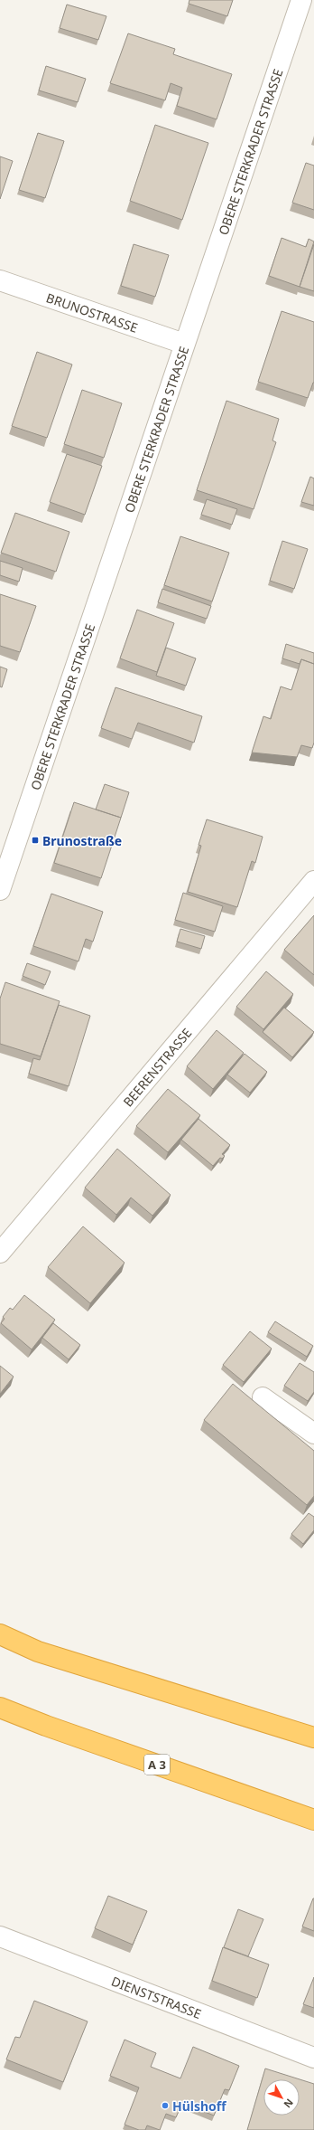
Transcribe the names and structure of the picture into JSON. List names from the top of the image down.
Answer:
{
  "streets": {
    "highway": ["A 3"],
    "street": [
      "OBERE STERKRADER STRASSE",
      "BRUNOSTRASSE",
      "BEERENSTRASSE",
      "DIENSTSTRASSE"
    ]
  },
  "crossings": [
    ["OBERE STERKRADER STRASSE", "BRUNOSTRASSE"]
  ],
  "places": {
    "transit": ["Brunostraße"],
    "other": ["Hülshoff"]
  },
  "north": "bottom right"
}
